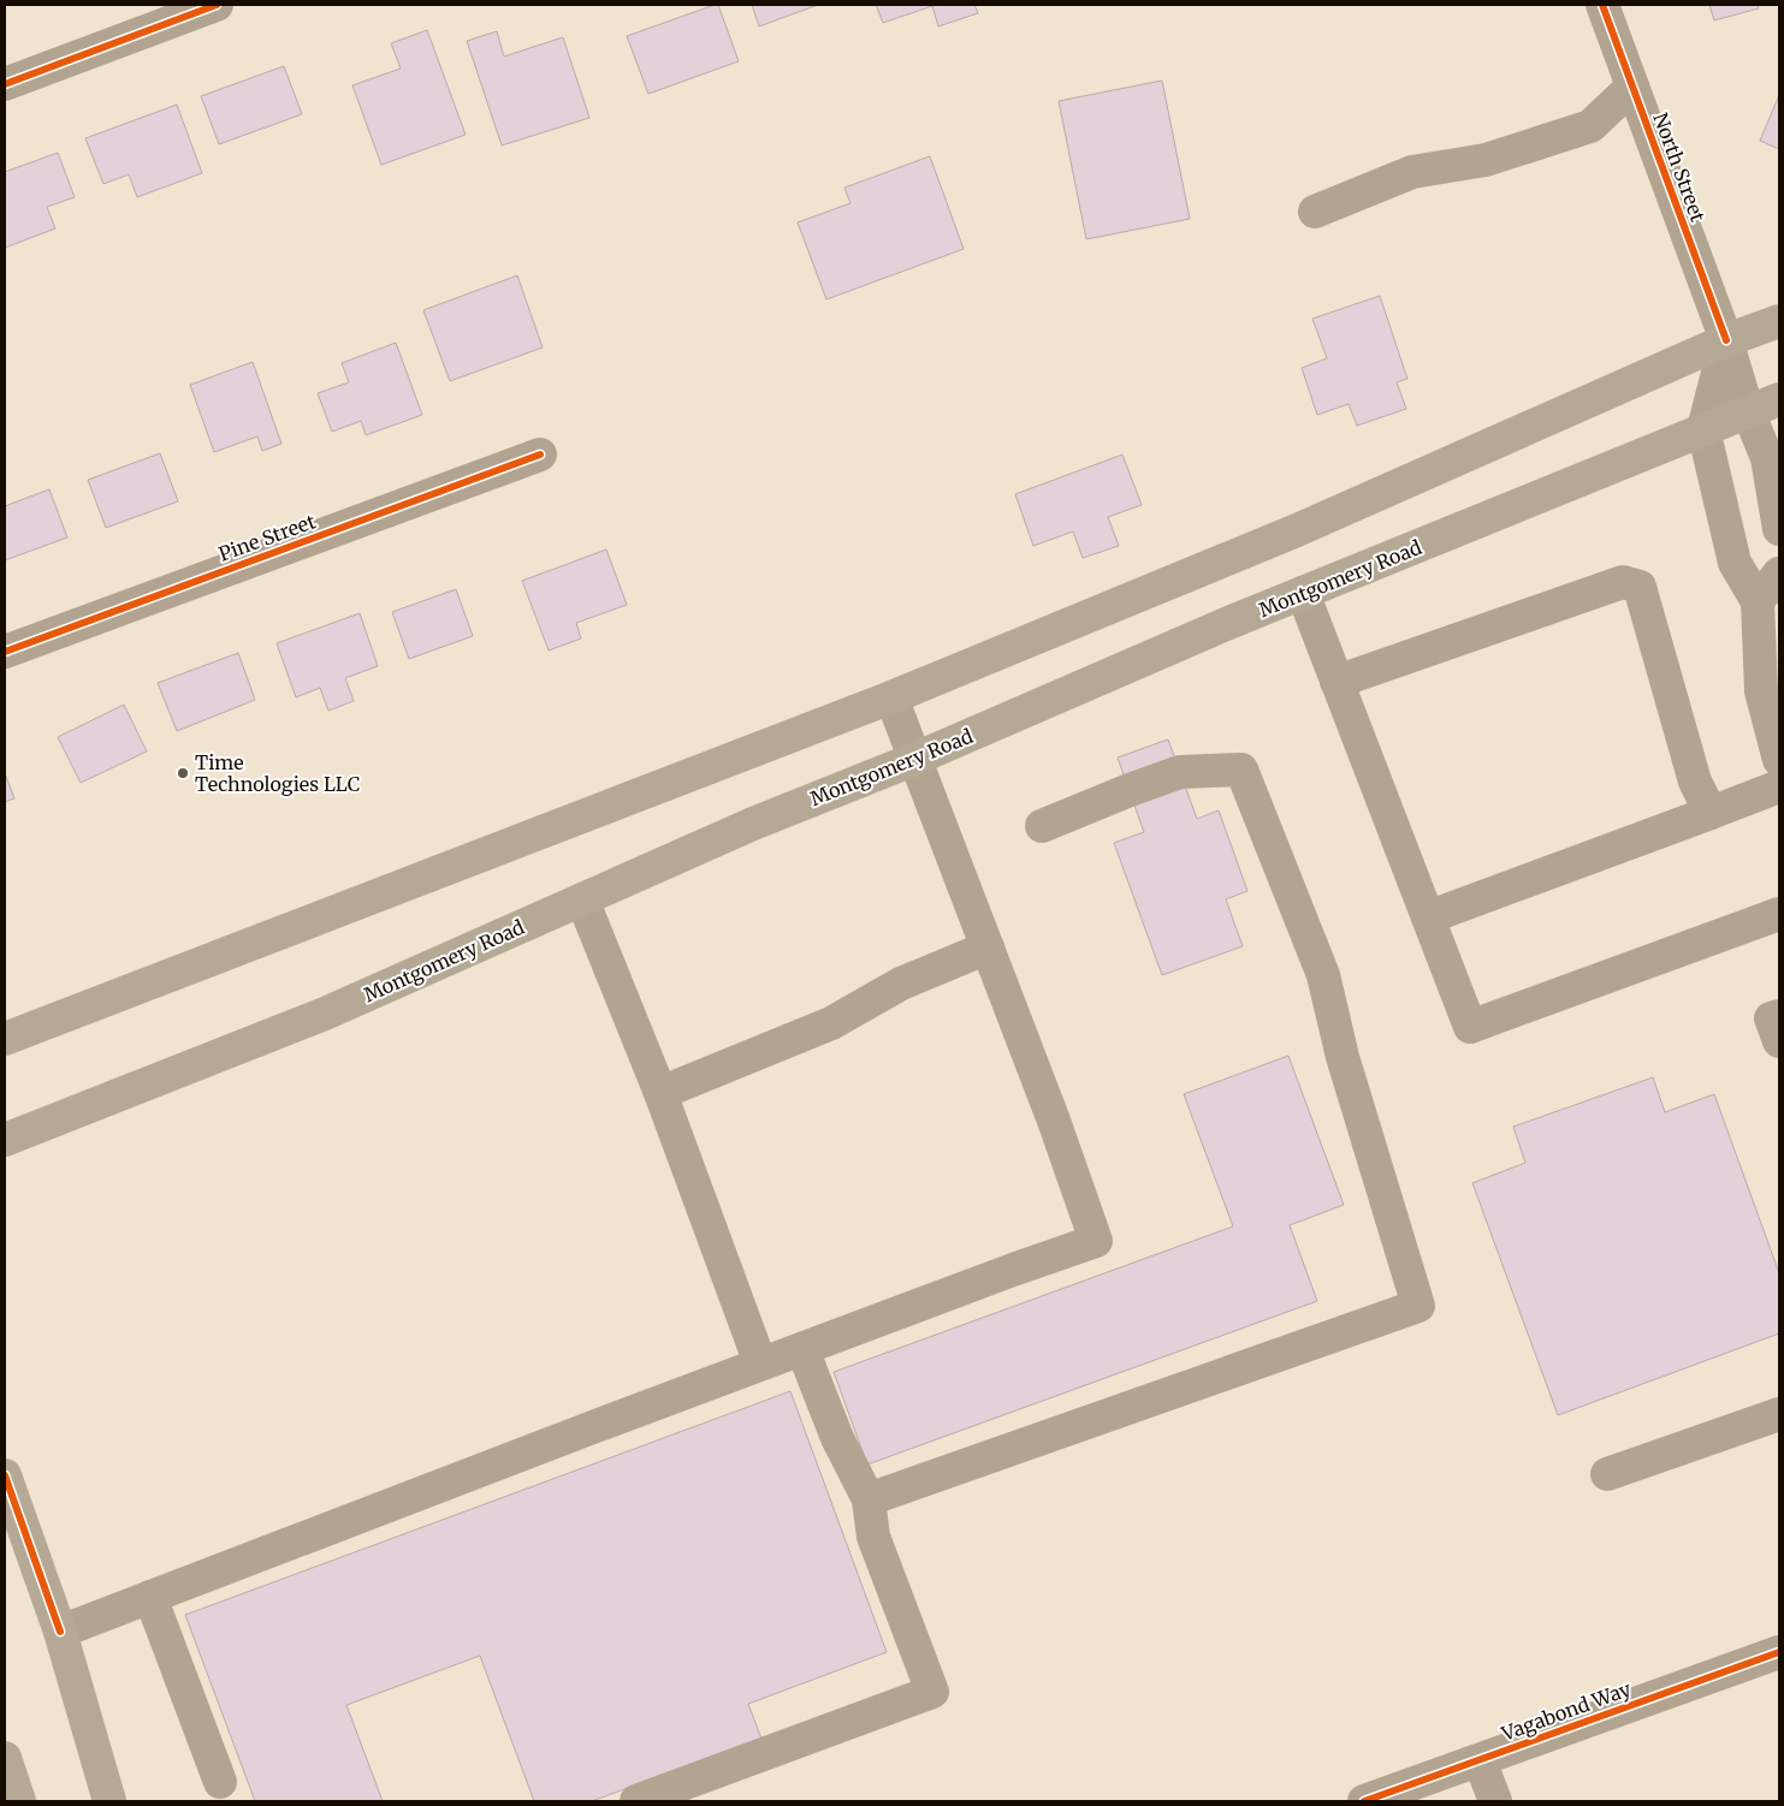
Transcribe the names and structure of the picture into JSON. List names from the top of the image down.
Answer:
{
  "streets": {
    "main road": ["Montgomery Road"],
    "street": ["North Street", "Pine Street", "Vagabond Way"]
  },
  "crossings": [
    ["North Street", "Montgomery Road"]
  ],
  "places": ["Time Technologies LLC"]
}
